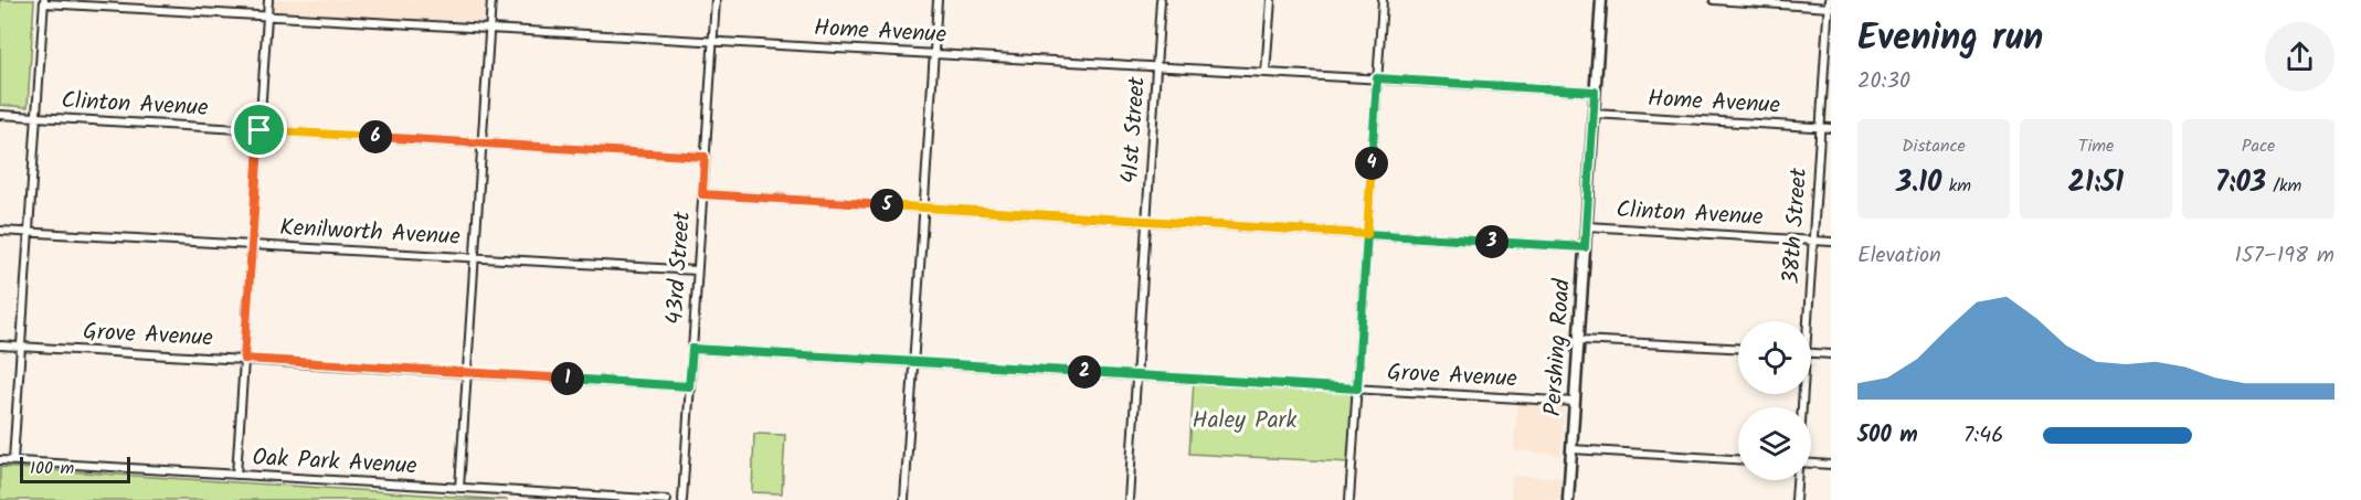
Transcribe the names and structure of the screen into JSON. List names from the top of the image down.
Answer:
{
  "streets": {
    "main road": ["Pershing Road"],
    "street": [
      "Home Avenue",
      "Clinton Avenue",
      "41st Street",
      "38th Street",
      "Kenilworth Avenue",
      "43rd Street",
      "Grove Avenue",
      "Oak Park Avenue"
    ]
  },
  "crossings": [
    ["Home Avenue", "41st Street"],
    ["Home Avenue", "38th Street"],
    ["Home Avenue", "43rd Street"],
    ["Home Avenue", "Pershing Road"],
    ["Clinton Avenue", "38th Street"],
    ["Clinton Avenue", "43rd Street"],
    ["Clinton Avenue", "Pershing Road"],
    ["41st Street", "Grove Avenue"],
    ["Kenilworth Avenue", "43rd Street"],
    ["43rd Street", "Grove Avenue"],
    ["Grove Avenue", "Pershing Road"]
  ],
  "parks": ["Haley Park"],
  "scale_bar": "100 m",
  "page": {
    "heading": ["Evening run", "20:30"],
    "stats": [
      ["Distance", "3.10 km"],
      ["Time", "21:51"],
      ["Pace", "7:03 /km"]
    ],
    "pins": [
      "6",
      "4",
      "5",
      "3",
      "2",
      "1"
    ],
    "chart": ["Elevation", "157–198 m"],
    "list": [
      {
        "name": "500 m",
        "note": "7:46"
      }
    ],
    "scale": "100 m"
  }
}
